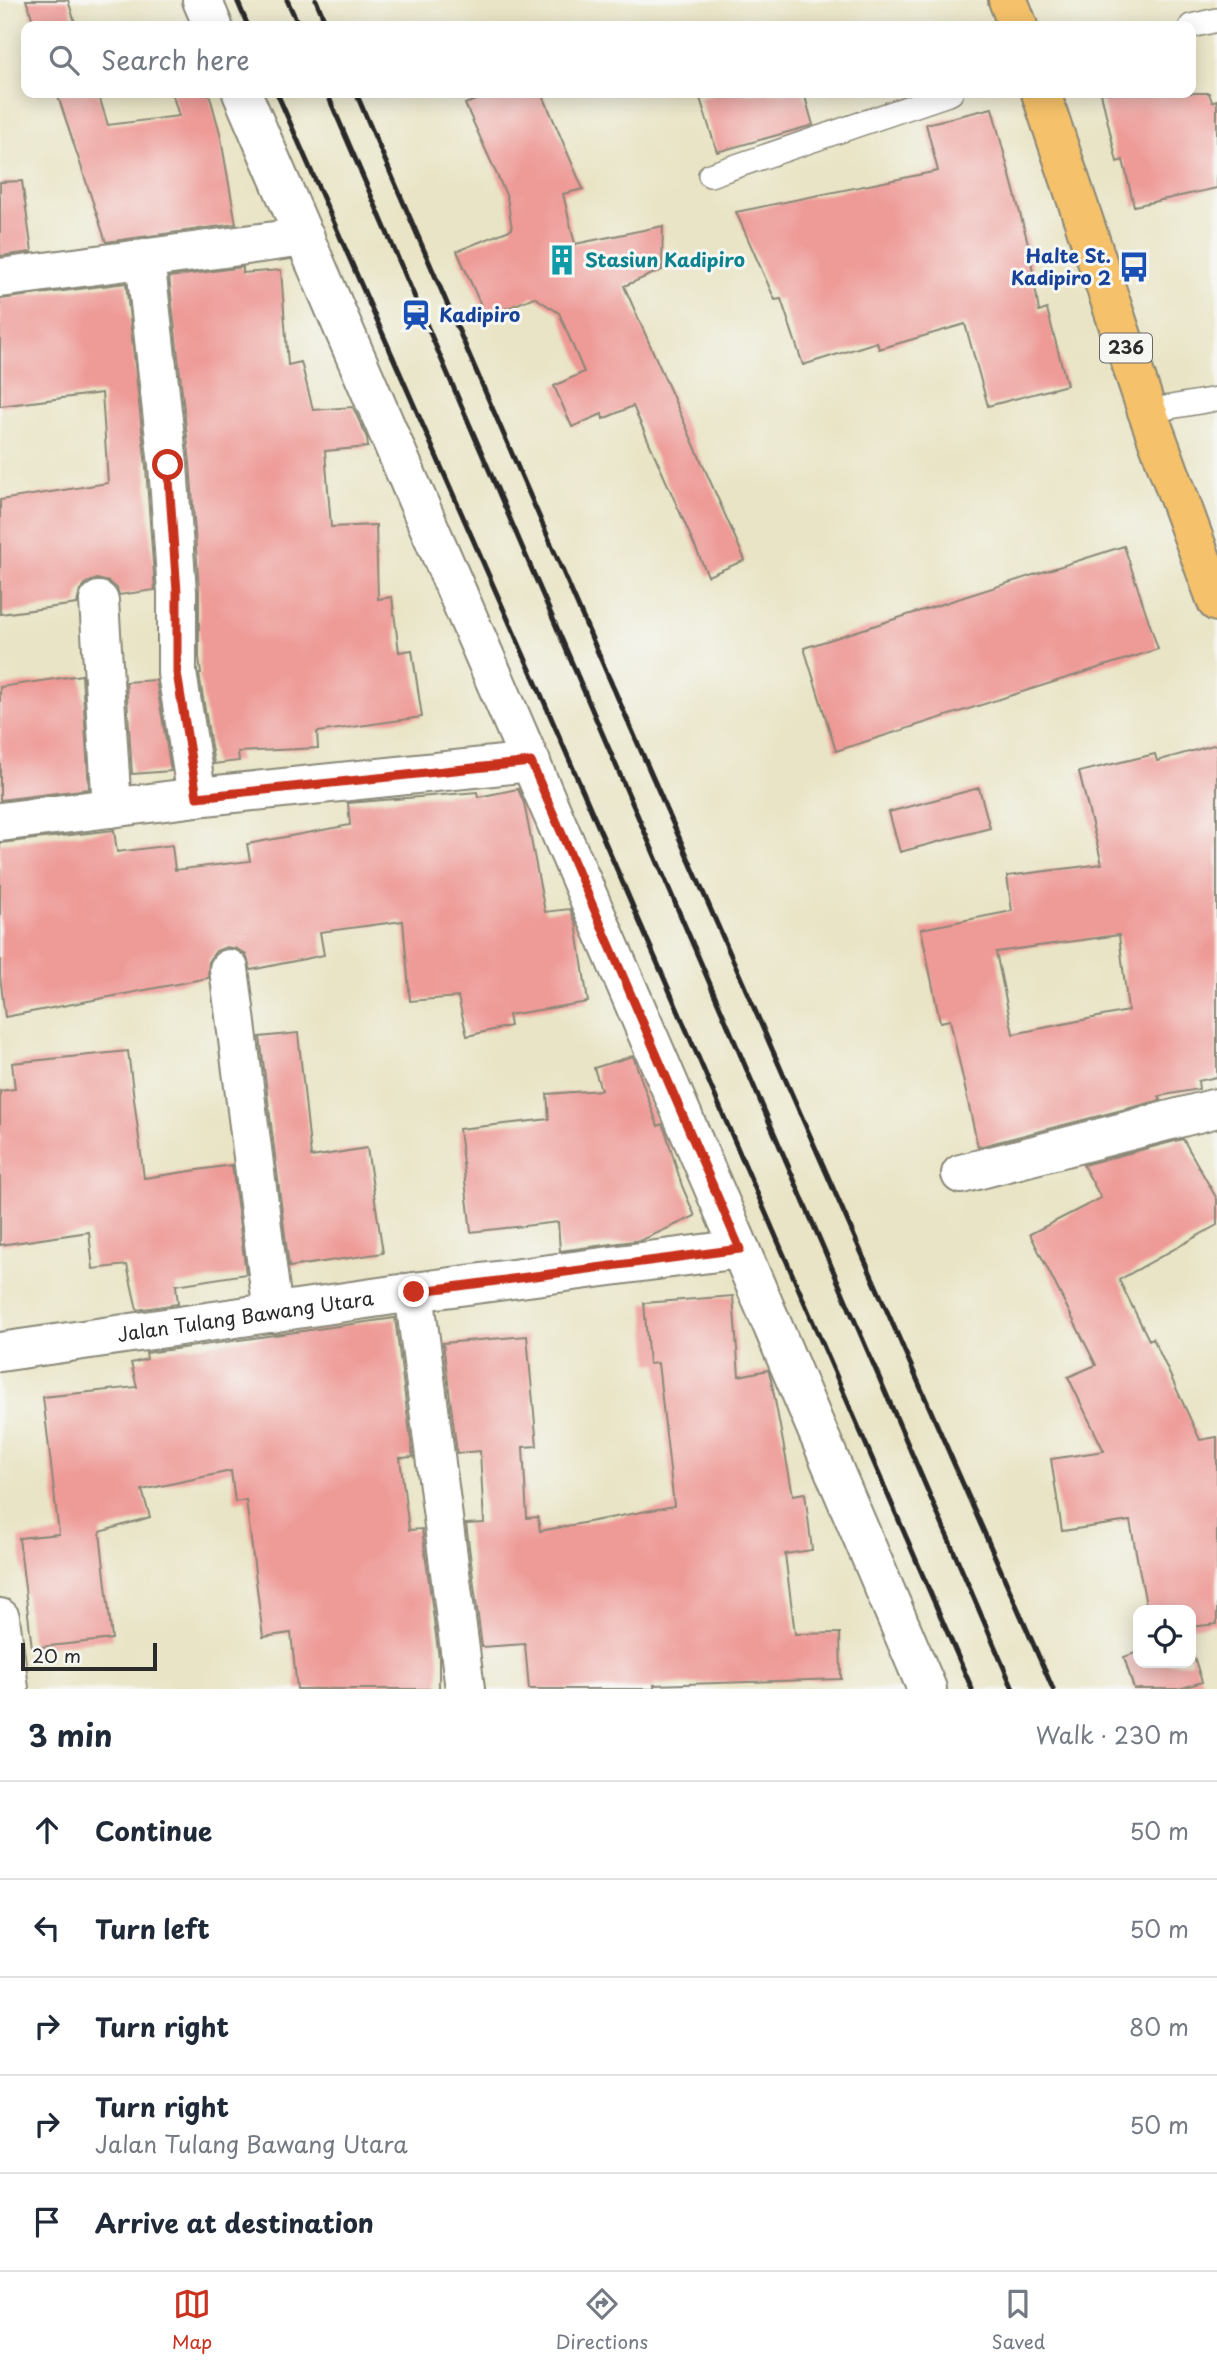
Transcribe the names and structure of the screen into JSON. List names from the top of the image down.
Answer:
{
  "streets": {
    "main road": ["236"],
    "street": ["Jalan Tulang Bawang Utara"]
  },
  "places": {
    "building": ["Stasiun Kadipiro"],
    "bus stop": ["Halte St. Kadipiro 2"],
    "station": ["Kadipiro"]
  },
  "scale_bar": "20 m",
  "page": {
    "search": "Search here",
    "scale": "20 m",
    "heading": ["3 min", "Walk · 230 m"],
    "list": [
      ["Continue", "50 m"],
      ["Turn left", "50 m"],
      ["Turn right", "80 m"],
      ["Turn right", "Jalan Tulang Bawang Utara", "50 m"],
      "Arrive at destination"
    ],
    "nav": ["Map", "Directions", "Saved"]
  }
}
